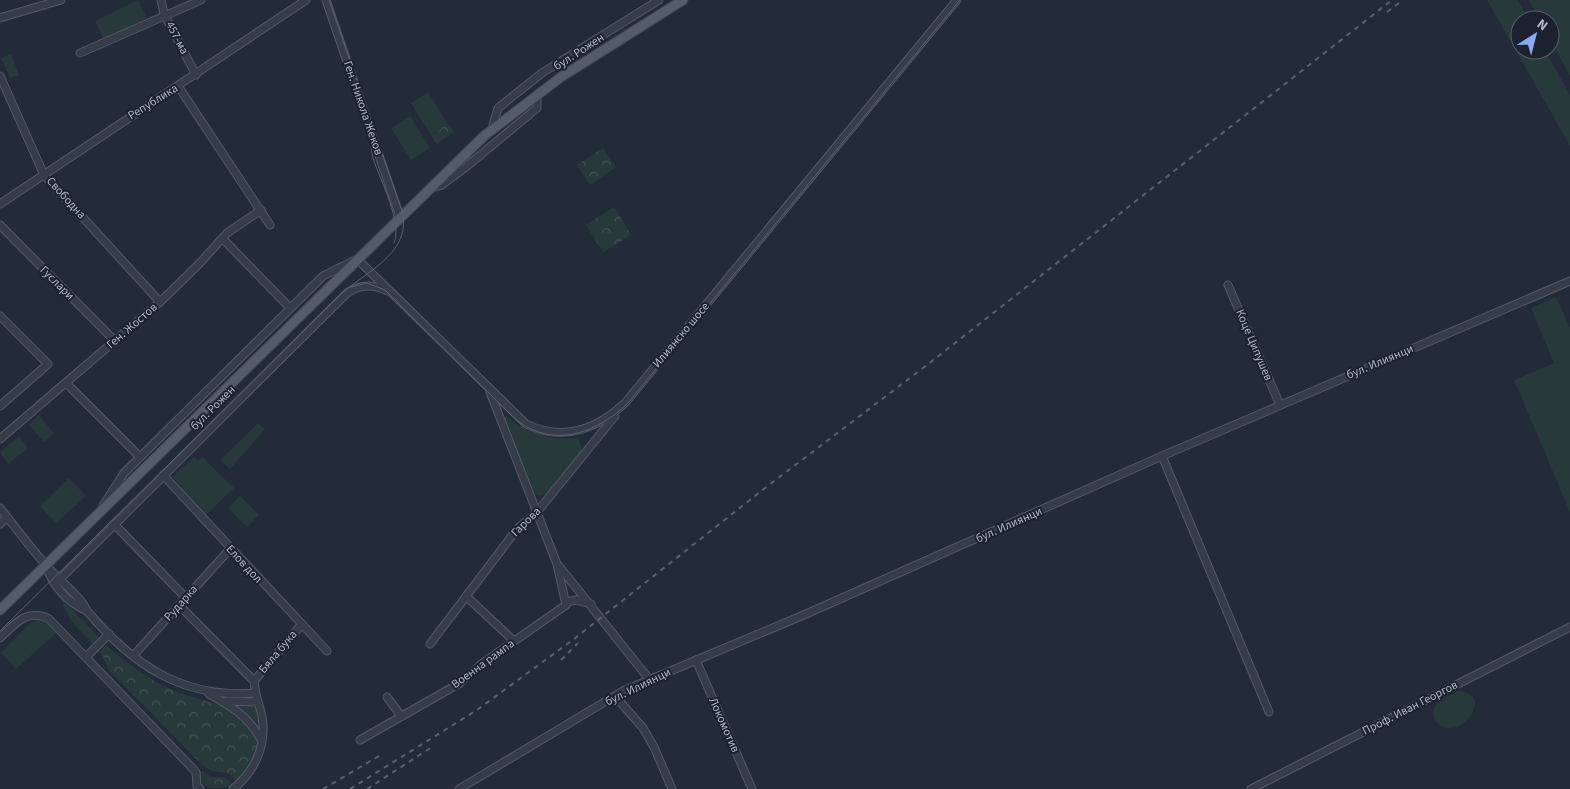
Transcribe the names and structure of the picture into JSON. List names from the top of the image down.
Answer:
{
  "streets": {
    "main road": ["бул. Рожен"],
    "street": [
      "457-ма",
      "Република",
      "Ген. Никола Жеков",
      "Свободна",
      "Гуслари",
      "Ген. Жостов",
      "Илиянско шосе",
      "Коце Ципушев",
      "бул. Илиянци",
      "Гарова",
      "Елов дол",
      "Рударка",
      "Бяла бука",
      "Военна рампа",
      "Проф. Иван Георгов",
      "Локомотив"
    ]
  },
  "crossings": [
    ["457-ма", "Република"],
    ["бул. Рожен", "Ген. Никола Жеков"],
    ["бул. Рожен", "Илиянско шосе"],
    ["бул. Рожен", "Елов дол"],
    ["Република", "Свободна"],
    ["Свободна", "Ген. Жостов"],
    ["Гуслари", "Ген. Жостов"],
    ["Илиянско шосе", "Гарова"],
    ["Коце Ципушев", "бул. Илиянци"],
    ["бул. Илиянци", "Локомотив"],
    ["Елов дол", "Рударка"],
    ["Елов дол", "Бяла бука"]
  ],
  "north": "top right"
}
